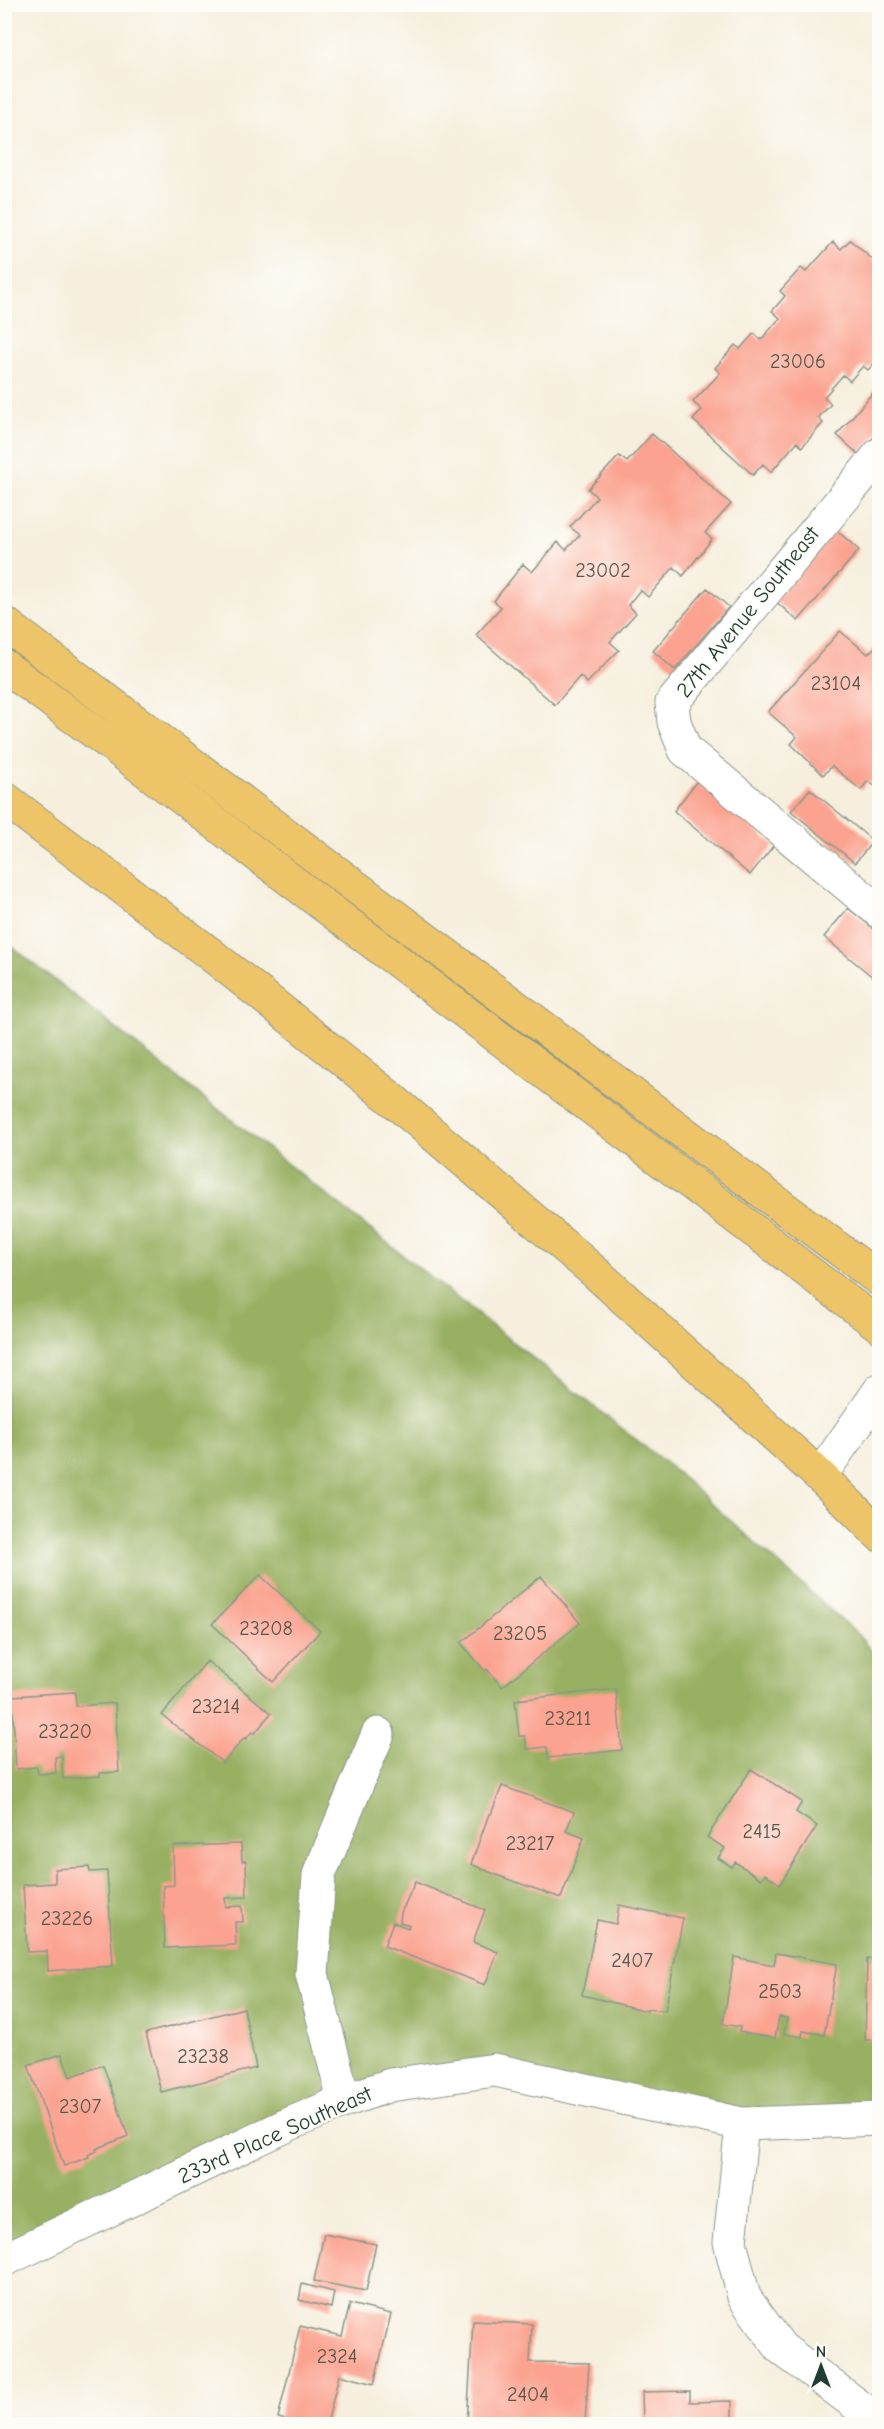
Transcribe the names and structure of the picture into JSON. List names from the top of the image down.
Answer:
{
  "streets": {
    "street": ["27th Avenue Southeast", "233rd Place Southeast"]
  },
  "house_numbers": [
    "23006",
    "23002",
    "23104",
    "23208",
    "23205",
    "23214",
    "23211",
    "23220",
    "2415",
    "23217",
    "23226",
    "2407",
    "2503",
    "23238",
    "2307",
    "2324",
    "2404"
  ],
  "north": "top"
}
